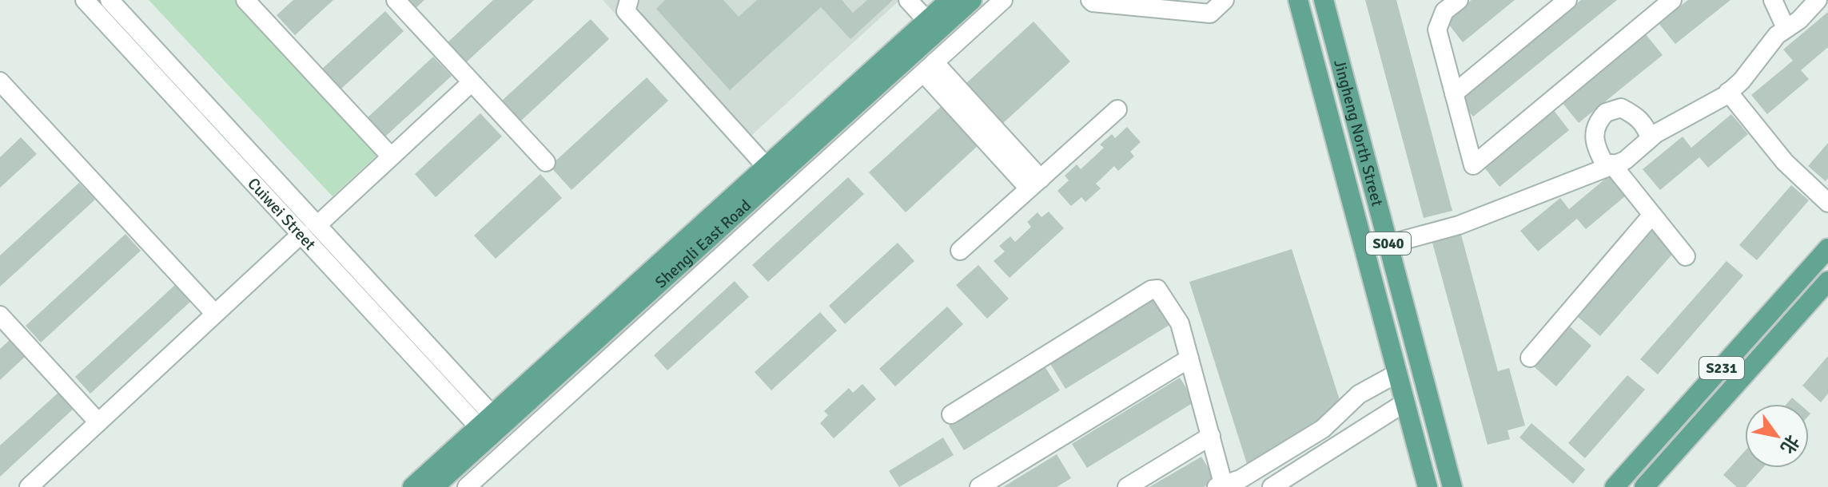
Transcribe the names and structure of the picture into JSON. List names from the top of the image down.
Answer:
{
  "streets": {
    "main road": [
      "Jingheng North Street",
      "Shengli East Road",
      "S040",
      "S231"
    ],
    "street": ["Cuiwei Street"]
  },
  "crossings": [
    ["Cuiwei Street", "Shengli East Road"]
  ],
  "north": "bottom right"
}
